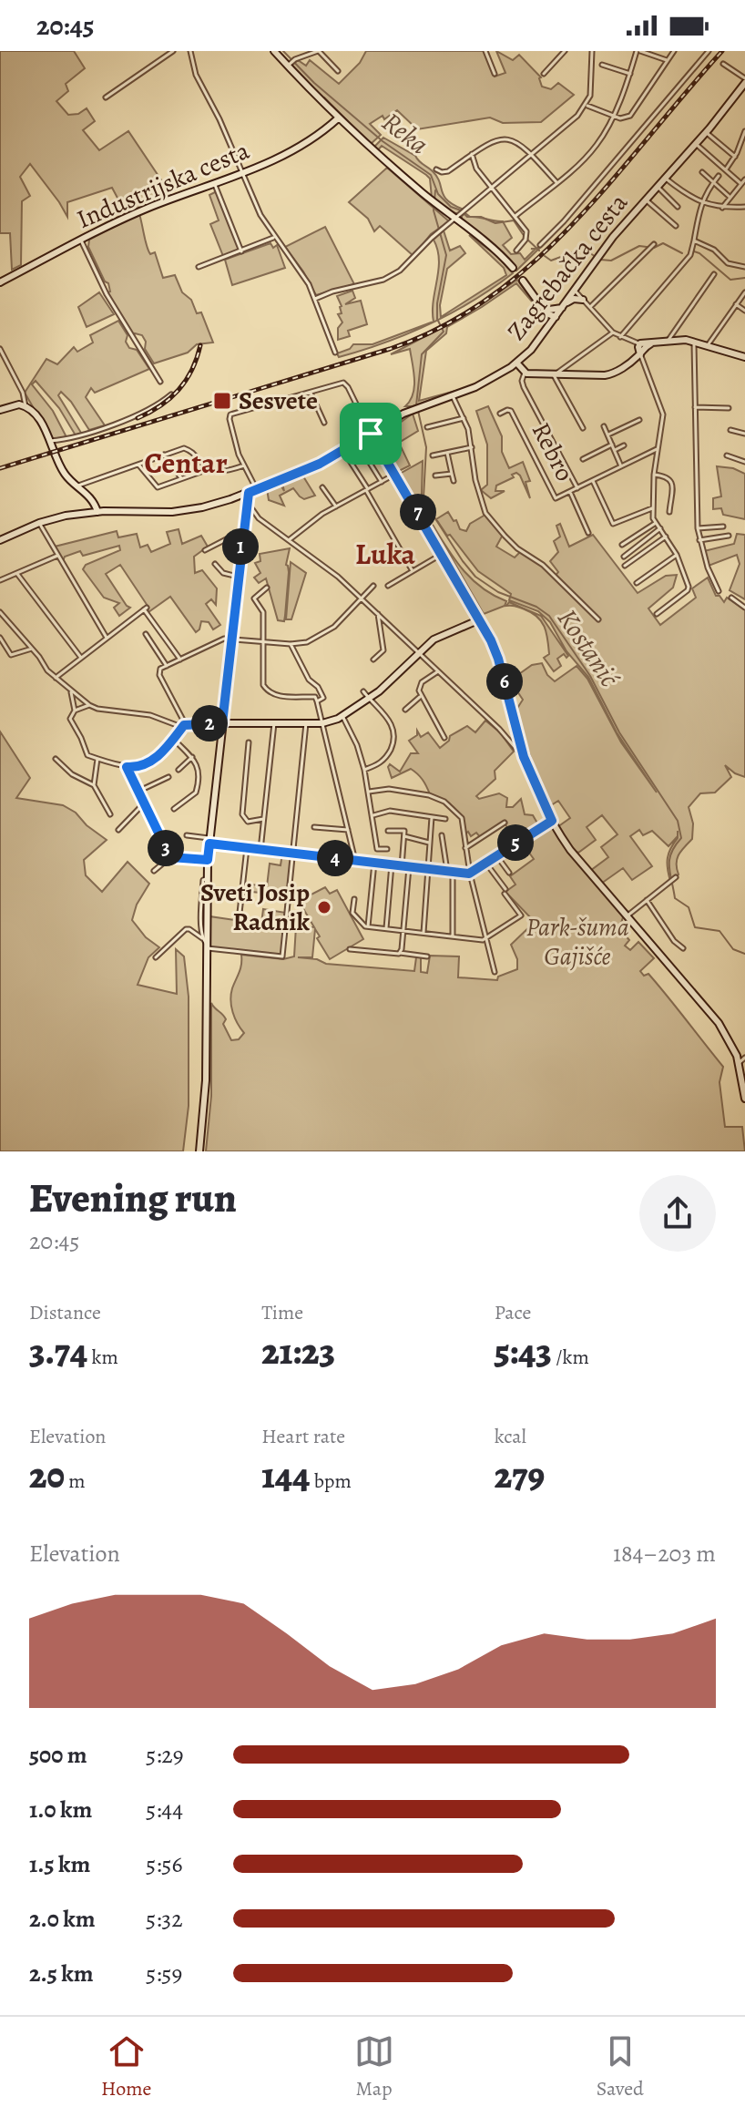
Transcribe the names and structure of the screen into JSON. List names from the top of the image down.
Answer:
{
  "streets": {
    "main road": ["Industrijska cesta", "Zagrebačka cesta"],
    "street": ["Rebro"]
  },
  "districts": ["Centar", "Luka"],
  "water": ["Reka", "Kostanić"],
  "parks": ["Park-šuma Gajišće"],
  "places": {
    "transit": ["Sesvete"],
    "other": ["Sveti Josip Radnik"]
  },
  "page": {
    "status": "20:45",
    "pins": [
      "7",
      "1",
      "6",
      "2",
      "5",
      "3",
      "4"
    ],
    "heading": ["Evening run", "20:45"],
    "stats": [
      ["Distance", "3.74 km"],
      ["Time", "21:23"],
      ["Pace", "5:43 /km"],
      ["Elevation", "20 m"],
      ["Heart rate", "144 bpm"],
      ["kcal", "279"]
    ],
    "chart": ["Elevation", "184–203 m"],
    "list": [
      {
        "name": "500 m",
        "note": "5:29"
      },
      {
        "name": "1.0 km",
        "note": "5:44"
      },
      {
        "name": "1.5 km",
        "note": "5:56"
      },
      {
        "name": "2.0 km",
        "note": "5:32"
      },
      {
        "name": "2.5 km",
        "note": "5:59"
      }
    ],
    "tabs": ["Home", "Map", "Saved"]
  }
}
